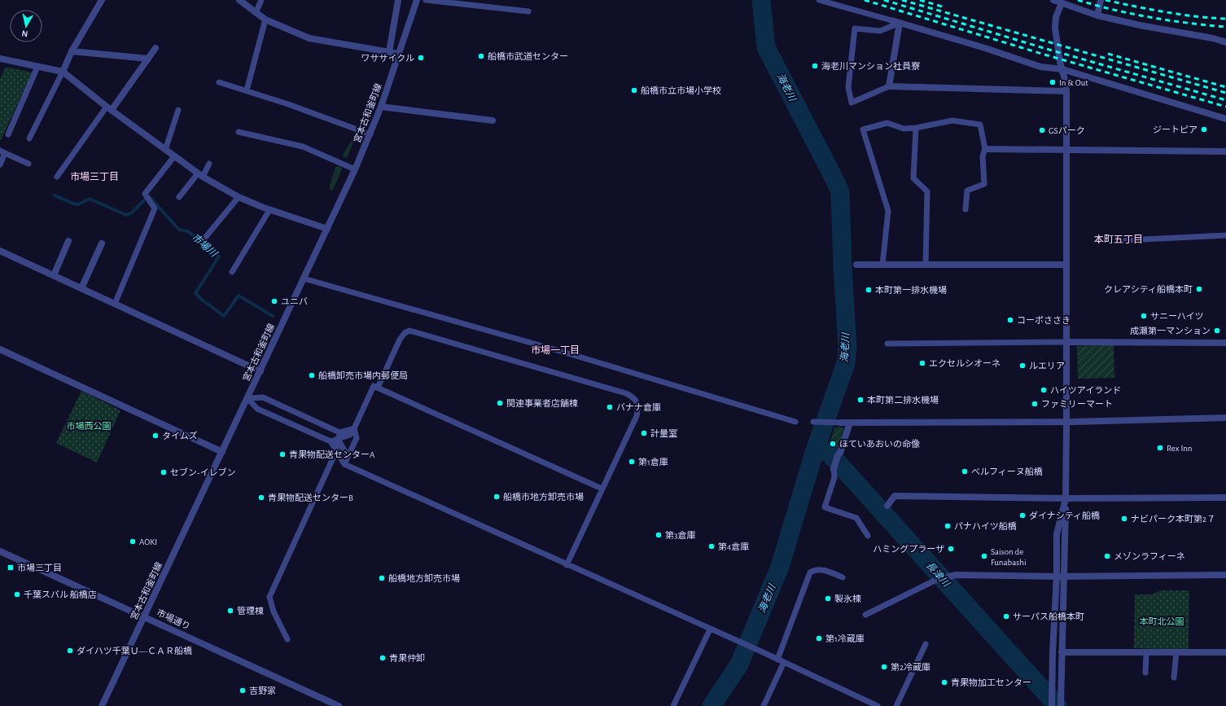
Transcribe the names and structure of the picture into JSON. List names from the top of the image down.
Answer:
{
  "streets": {
    "street": ["宮本古和釜町線", "市場通り"]
  },
  "crossings": [
    ["宮本古和釜町線", "市場通り"]
  ],
  "districts": ["市場三丁目", "本町五丁目", "市場一丁目"],
  "water": ["海老川", "市場川", "長津川"],
  "parks": ["市場西公園", "本町北公園"],
  "places": {
    "other": [
      "船橋市武道センター",
      "ワササイクル",
      "海老川マンション社員寮",
      "In & Out",
      "船橋市立市場小学校",
      "ジートピア",
      "GSパーク",
      "クレアシティ船橋本町",
      "本町第一排水機場",
      "ユニバ",
      "サニーハイツ",
      "コーポささき",
      "成瀬第一マンション",
      "エクセルシオーネ",
      "ルエリア",
      "船橋卸売市場内郵便局",
      "ハイツアイランド",
      "本町第二排水機場",
      "関連事業者店舗棟",
      "ファミリーマート",
      "バナナ倉庫",
      "計量室",
      "タイムズ",
      "ほていあおいの命像",
      "Rex Inn",
      "青果物配送センターA",
      "第1倉庫",
      "ベルフィーヌ船橋",
      "セブン-イレブン",
      "船橋市地方卸売市場",
      "青果物配送センターB",
      "ダイナシティ船橋",
      "ナビパーク本町第2７",
      "パナハイツ船橋",
      "第3倉庫",
      "AOKI",
      "第4倉庫",
      "ハミングプラーザ",
      "Saison de Funabashi",
      "メゾンラフィーネ",
      "船橋地方卸売市場",
      "千葉スバル 船橋店",
      "製氷棟",
      "管理棟",
      "サーパス船橋本町",
      "第1冷蔵庫",
      "ダイハツ千葉Ｕ―ＣＡＲ船橋",
      "青果仲卸",
      "第2冷蔵庫",
      "青果物加工センター",
      "吉野家"
    ],
    "transit": ["市場三丁目"]
  },
  "north": "bottom"
}
